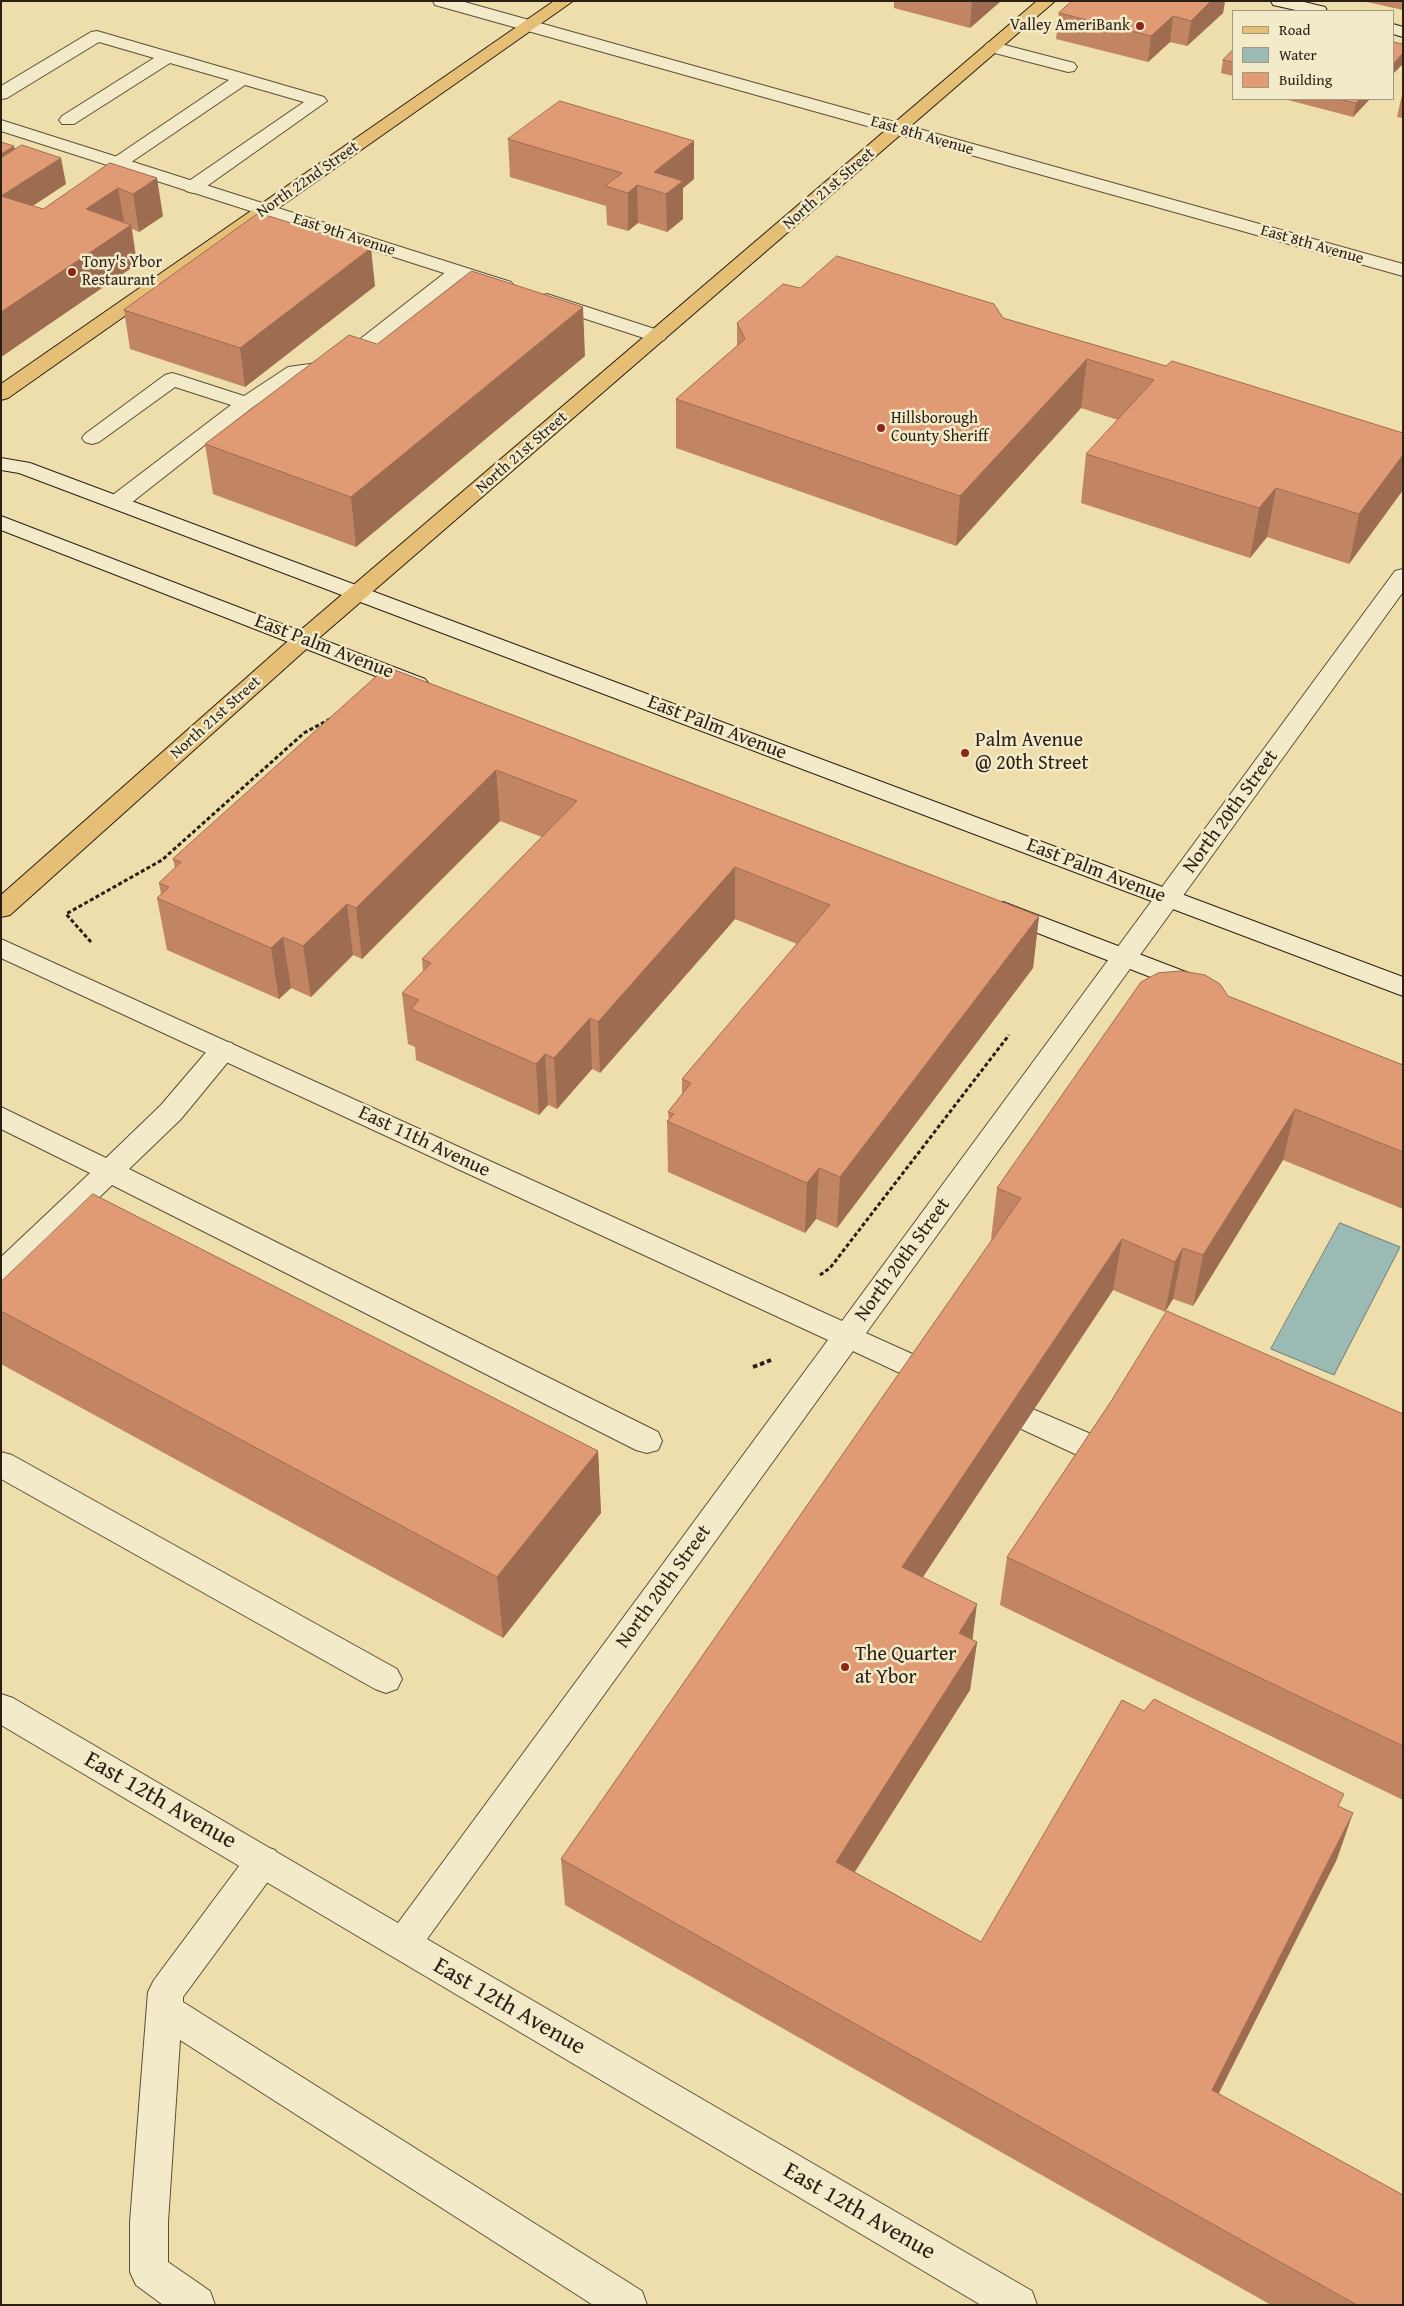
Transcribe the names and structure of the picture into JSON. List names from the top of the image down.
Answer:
{
  "streets": {
    "main road": ["North 22nd Street", "North 21st Street"],
    "street": [
      "East 8th Avenue",
      "East 9th Avenue",
      "East Palm Avenue",
      "North 20th Street",
      "East 11th Avenue",
      "East 12th Avenue"
    ]
  },
  "crossings": [
    ["East 8th Avenue", "North 22nd Street"],
    ["East 8th Avenue", "North 21st Street"],
    ["North 22nd Street", "East 9th Avenue"],
    ["North 21st Street", "East 9th Avenue"],
    ["North 21st Street", "East Palm Avenue"],
    ["East Palm Avenue", "North 20th Street"],
    ["North 20th Street", "East 11th Avenue"],
    ["North 20th Street", "East 12th Avenue"]
  ],
  "places": [
    "Valley AmeriBank",
    "Tony's Ybor Restaurant",
    "Hillsborough County Sheriff",
    "Palm Avenue @ 20th Street",
    "The Quarter at Ybor"
  ],
  "legend": ["Road", "Water", "Building"]
}
